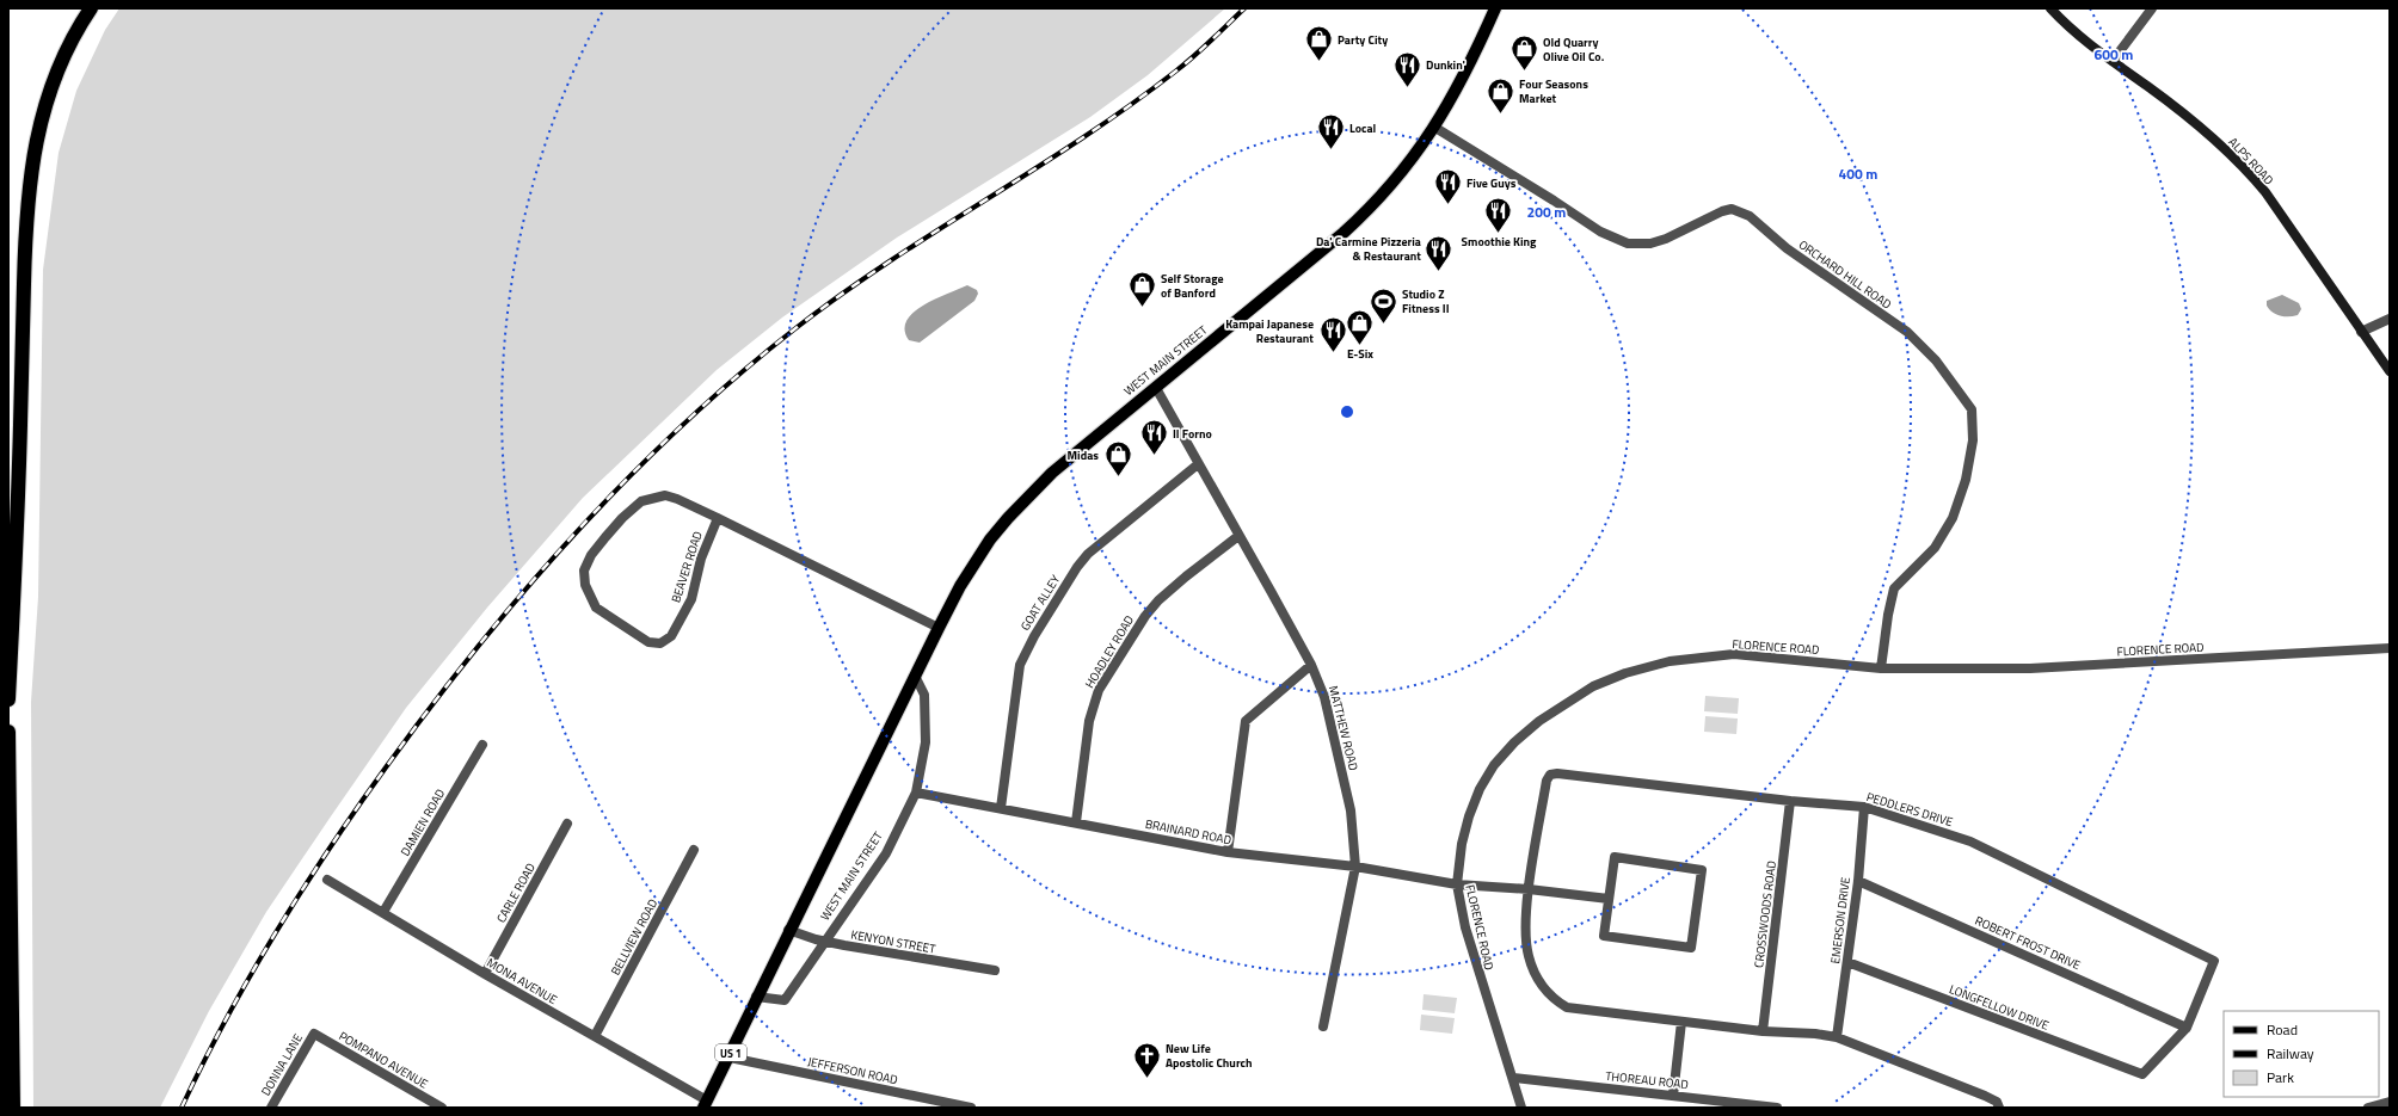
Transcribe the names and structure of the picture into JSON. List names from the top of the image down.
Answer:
{
  "streets": {
    "main road": ["WEST MAIN STREET", "US 1"],
    "street": [
      "ALPS ROAD",
      "ORCHARD HILL ROAD",
      "BEAVER ROAD",
      "GOAT ALLEY",
      "FLORENCE ROAD",
      "HOADLEY ROAD",
      "MATTHEW ROAD",
      "PEDDLERS DRIVE",
      "DAMIEN ROAD",
      "BRAINARD ROAD",
      "CARLE ROAD",
      "CROSSWOODS ROAD",
      "EMERSON DRIVE",
      "BELLVIEW ROAD",
      "KENYON STREET",
      "ROBERT FROST DRIVE",
      "MONA AVENUE",
      "LONGFELLOW DRIVE",
      "POMPANO AVENUE",
      "DONNA LANE",
      "JEFFERSON ROAD",
      "THOREAU ROAD"
    ]
  },
  "crossings": [
    ["ORCHARD HILL ROAD", "WEST MAIN STREET"],
    ["ORCHARD HILL ROAD", "FLORENCE ROAD"],
    ["WEST MAIN STREET", "BEAVER ROAD"],
    ["WEST MAIN STREET", "MATTHEW ROAD"],
    ["WEST MAIN STREET", "BRAINARD ROAD"],
    ["WEST MAIN STREET", "KENYON STREET"],
    ["WEST MAIN STREET", "MONA AVENUE"],
    ["WEST MAIN STREET", "JEFFERSON ROAD"],
    ["GOAT ALLEY", "MATTHEW ROAD"],
    ["GOAT ALLEY", "BRAINARD ROAD"],
    ["FLORENCE ROAD", "BRAINARD ROAD"],
    ["FLORENCE ROAD", "THOREAU ROAD"],
    ["HOADLEY ROAD", "MATTHEW ROAD"],
    ["HOADLEY ROAD", "BRAINARD ROAD"],
    ["MATTHEW ROAD", "BRAINARD ROAD"],
    ["PEDDLERS DRIVE", "CROSSWOODS ROAD"],
    ["PEDDLERS DRIVE", "EMERSON DRIVE"],
    ["PEDDLERS DRIVE", "ROBERT FROST DRIVE"],
    ["PEDDLERS DRIVE", "LONGFELLOW DRIVE"],
    ["DAMIEN ROAD", "MONA AVENUE"],
    ["CARLE ROAD", "MONA AVENUE"],
    ["EMERSON DRIVE", "ROBERT FROST DRIVE"],
    ["EMERSON DRIVE", "LONGFELLOW DRIVE"],
    ["BELLVIEW ROAD", "MONA AVENUE"],
    ["POMPANO AVENUE", "DONNA LANE"]
  ],
  "places": {
    "shop": [
      "Party City",
      "Old Quarry Olive Oil Co.",
      "Four Seasons Market",
      "Self Storage of Banford",
      "E-Six",
      "Midas"
    ],
    "restaurant": [
      "Dunkin'",
      "Local",
      "Five Guys",
      "Smoothie King",
      "Da' Carmine Pizzeria & Restaurant",
      "Kampai Japanese Restaurant",
      "Il Forno"
    ],
    "sports": ["Studio Z Fitness II"],
    "church": ["New Life Apostolic Church"]
  },
  "legend": ["Road", "Railway", "Park"],
  "rings": ["600 m", "400 m", "200 m"]
}
